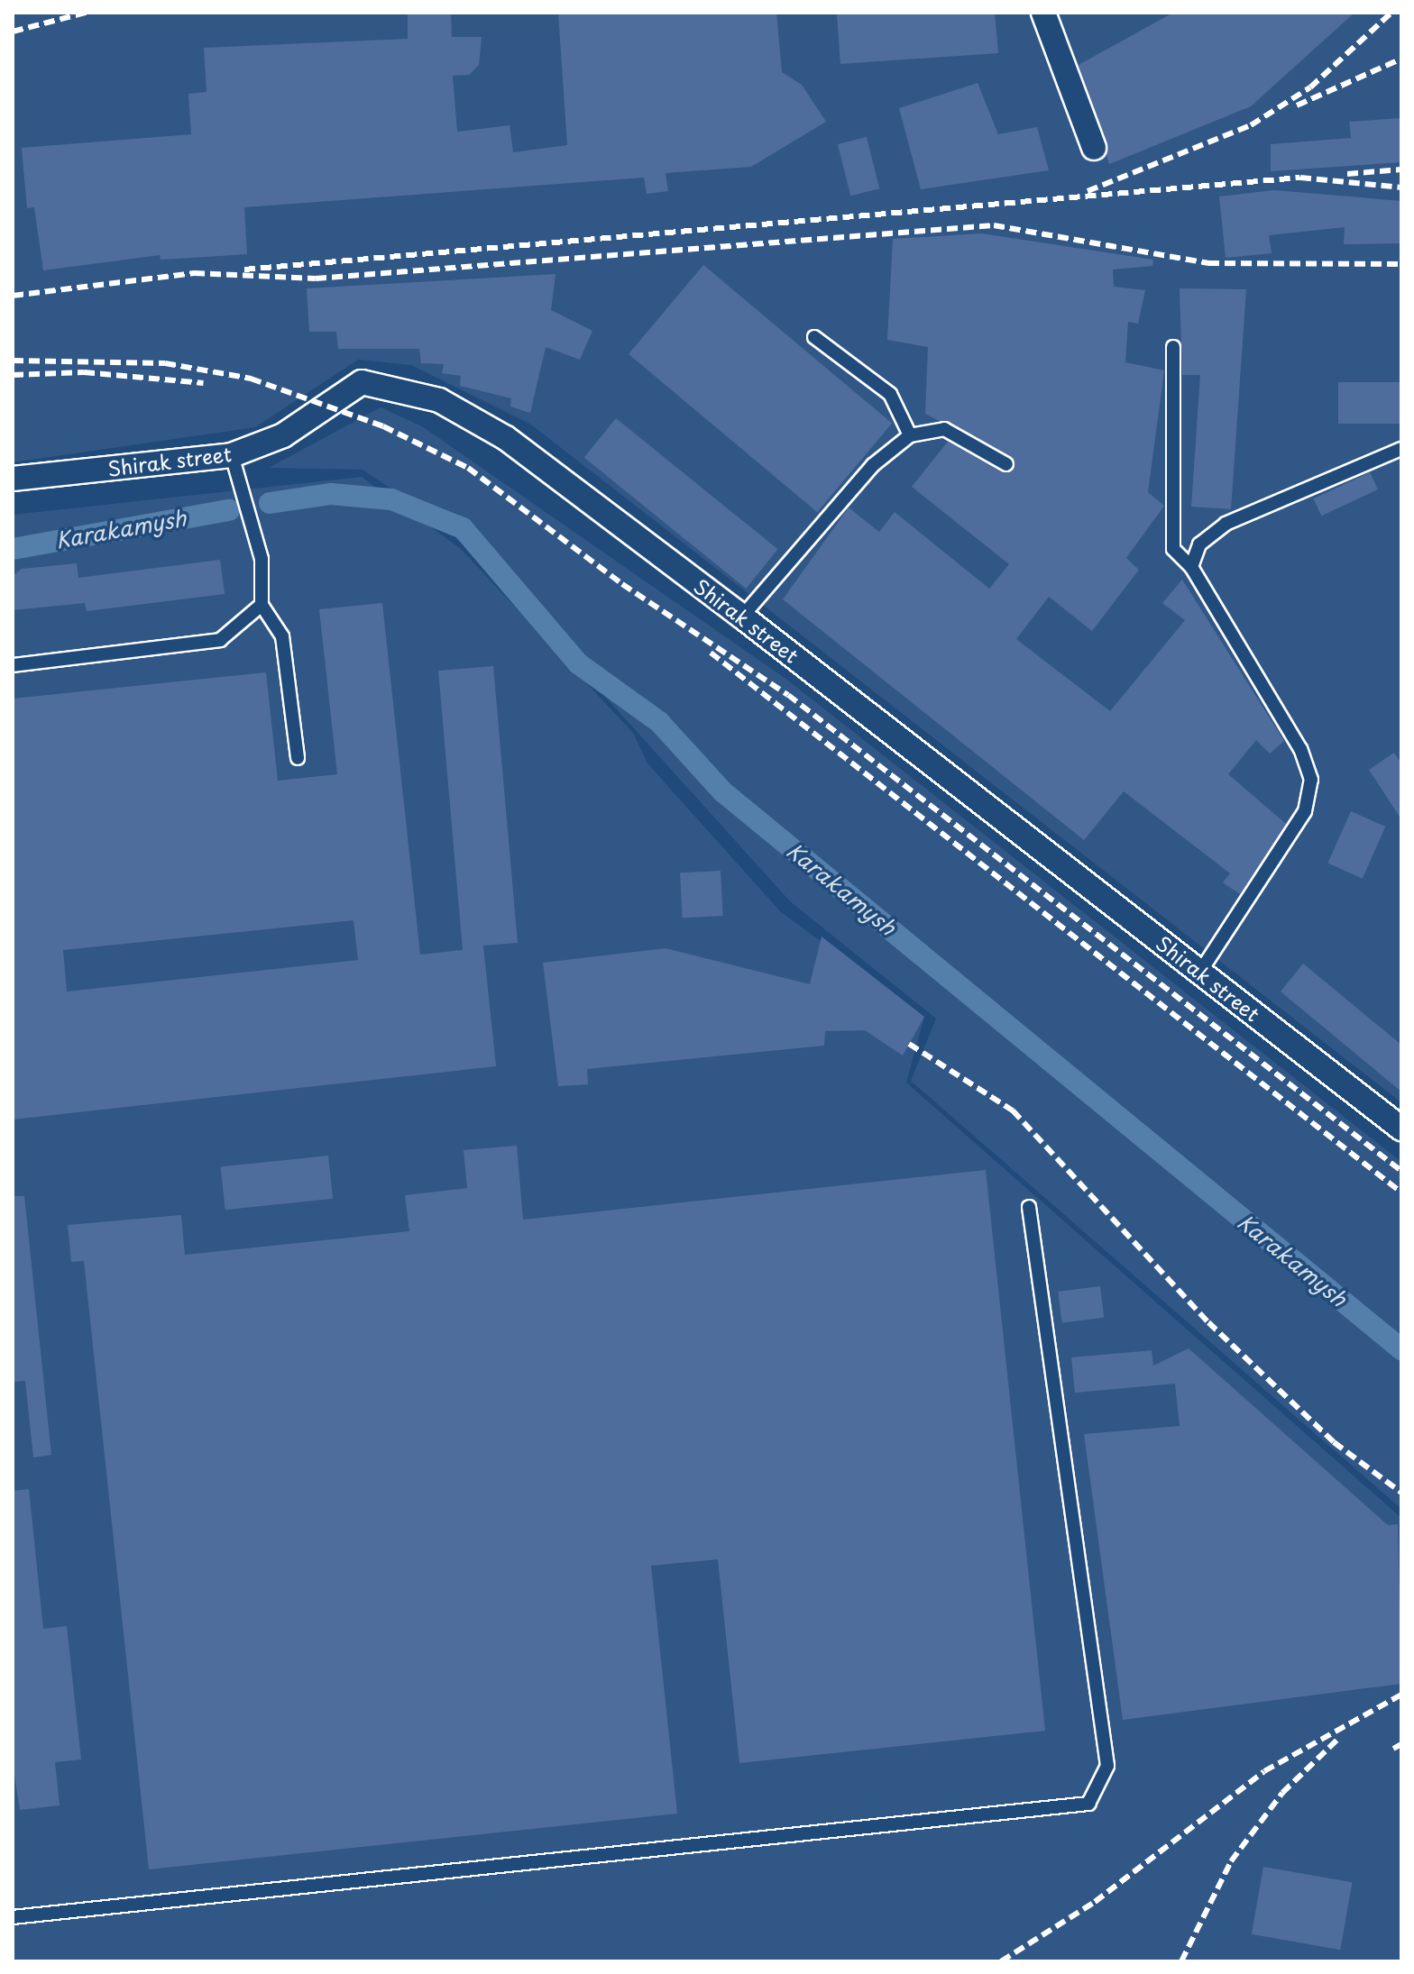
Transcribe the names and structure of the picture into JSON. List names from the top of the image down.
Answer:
{
  "streets": {
    "street": ["Shirak street"]
  },
  "water": ["Karakamysh"]
}
